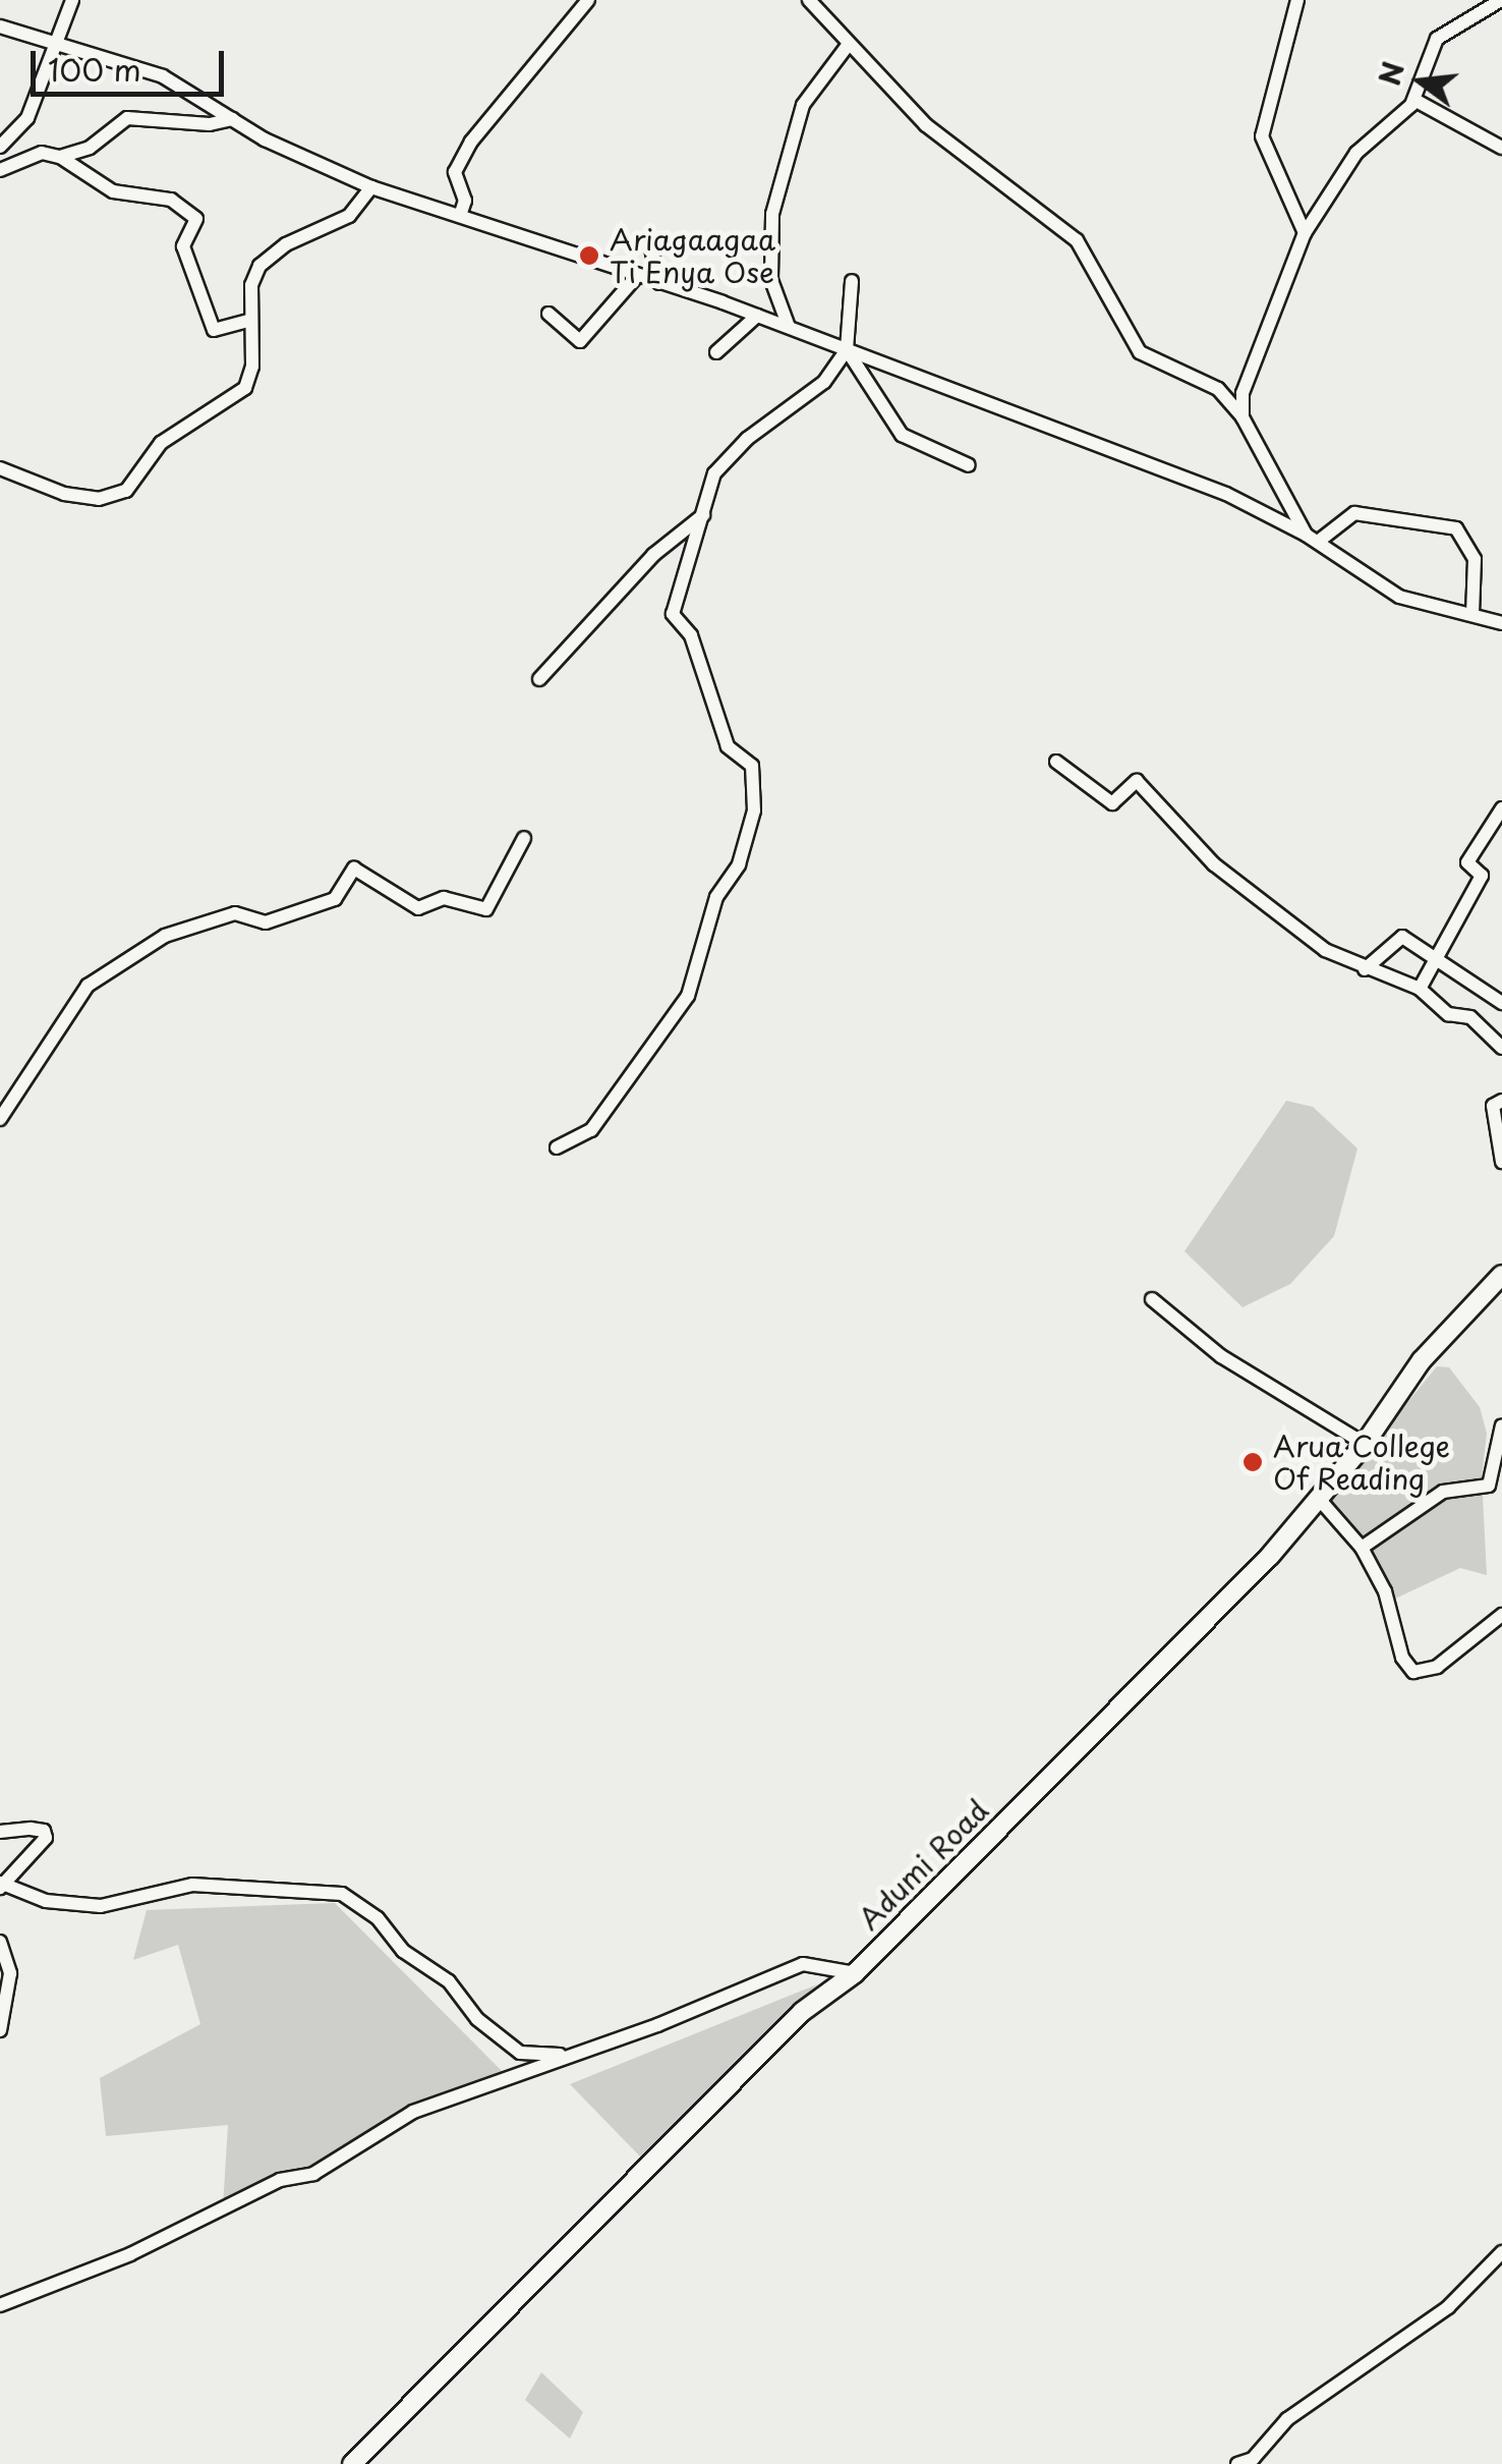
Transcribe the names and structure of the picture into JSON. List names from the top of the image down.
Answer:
{
  "streets": {
    "main road": ["Adumi Road"]
  },
  "places": ["Ariagaagaa Ti Enya Ose", "Arua College Of Reading"],
  "scale_bar": "100 m",
  "north": "left"
}
